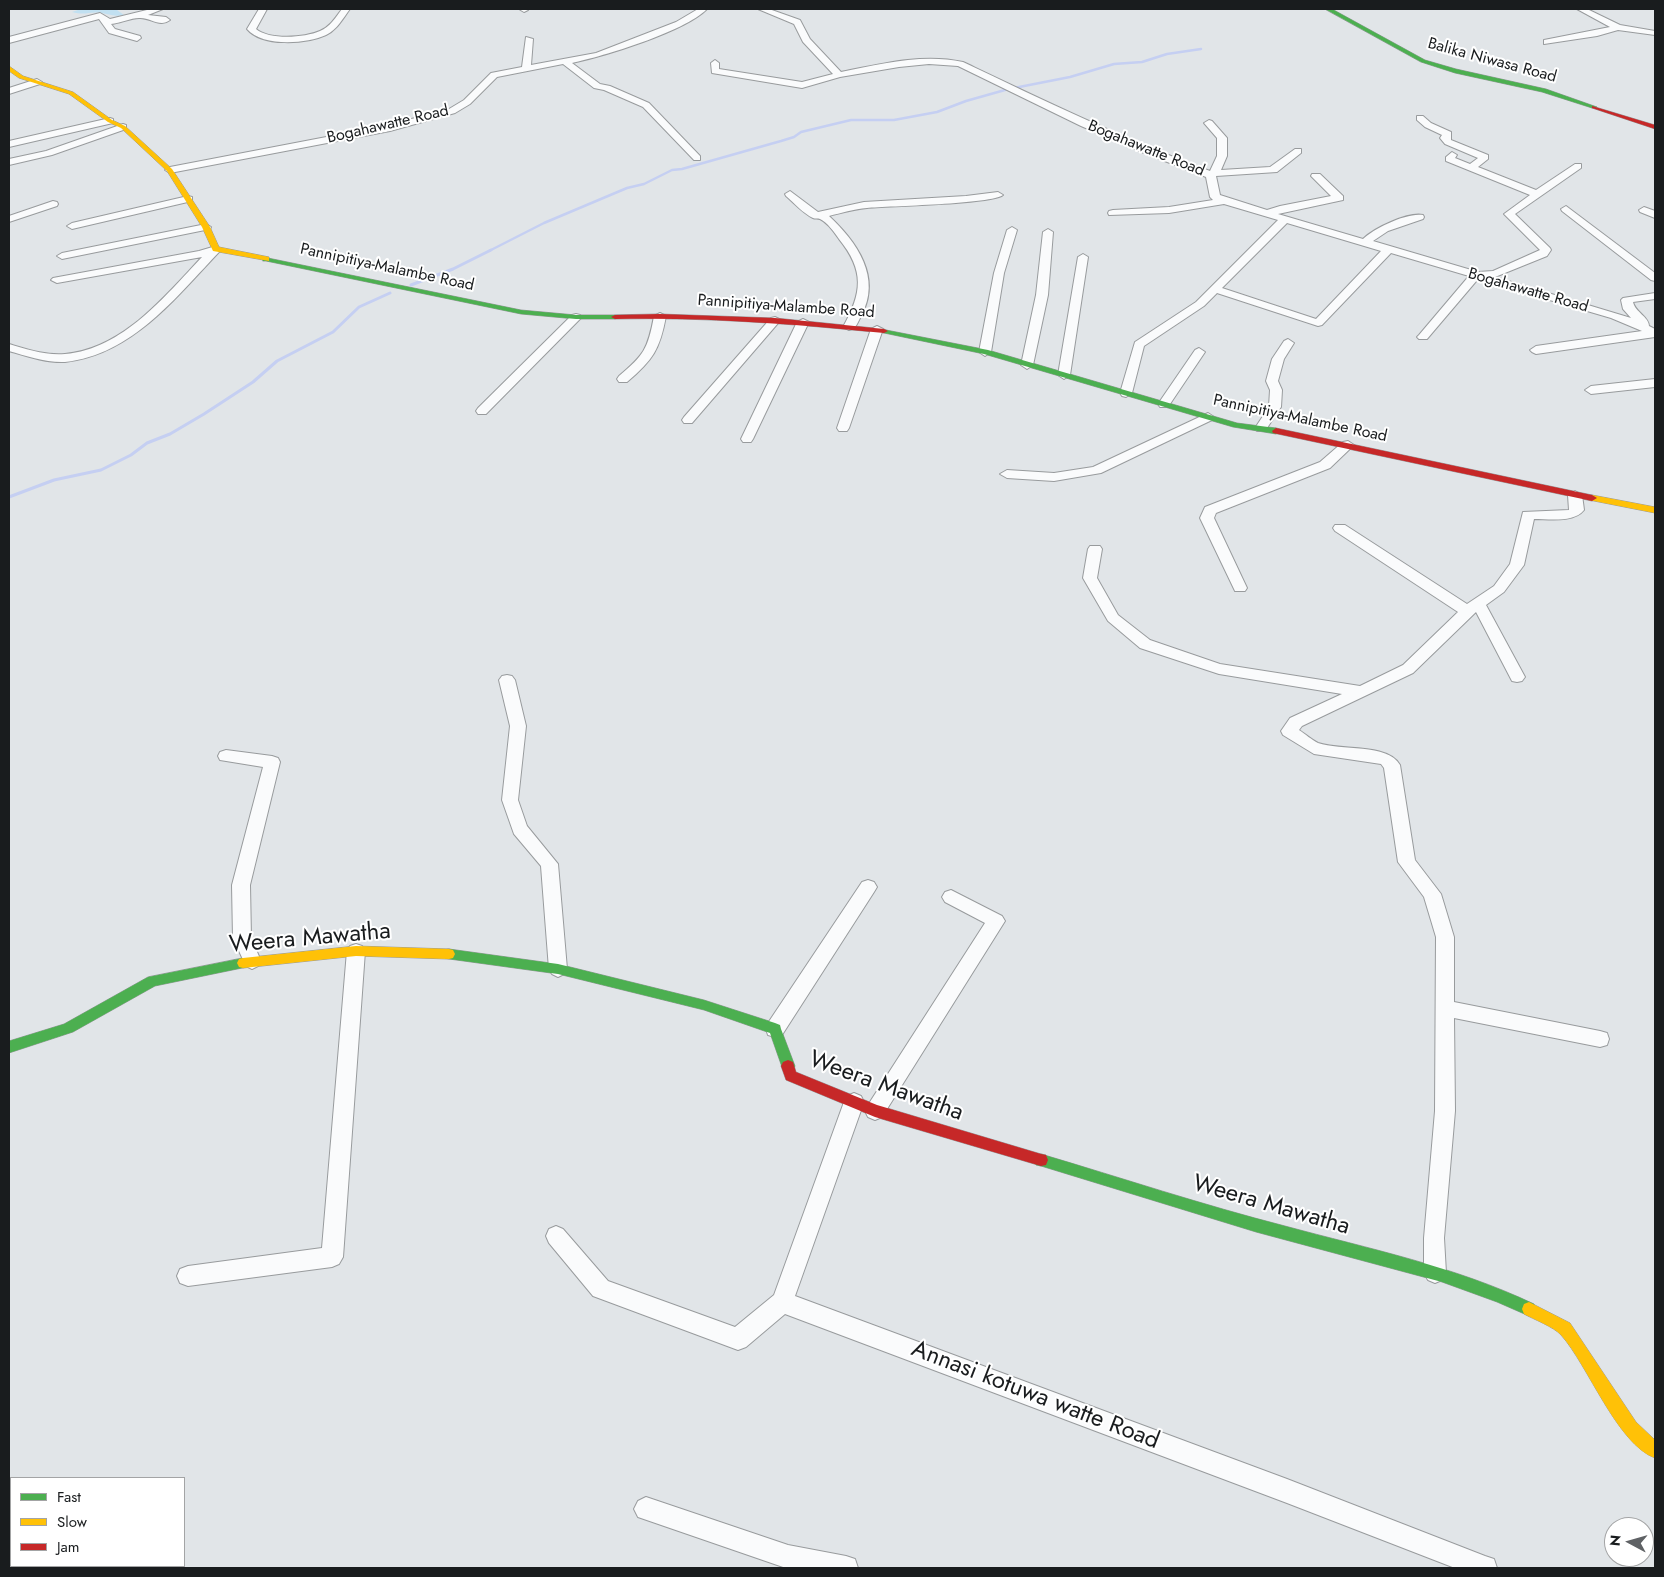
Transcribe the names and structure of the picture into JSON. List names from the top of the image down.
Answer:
{
  "streets": {
    "street": [
      "Balika Niwasa Road",
      "Bogahawatte Road",
      "Pannipitiya-Malambe Road",
      "Weera Mawatha",
      "Annasi kotuwa watte Road"
    ]
  },
  "legend": ["Fast", "Slow", "Jam"],
  "north": "left"
}
